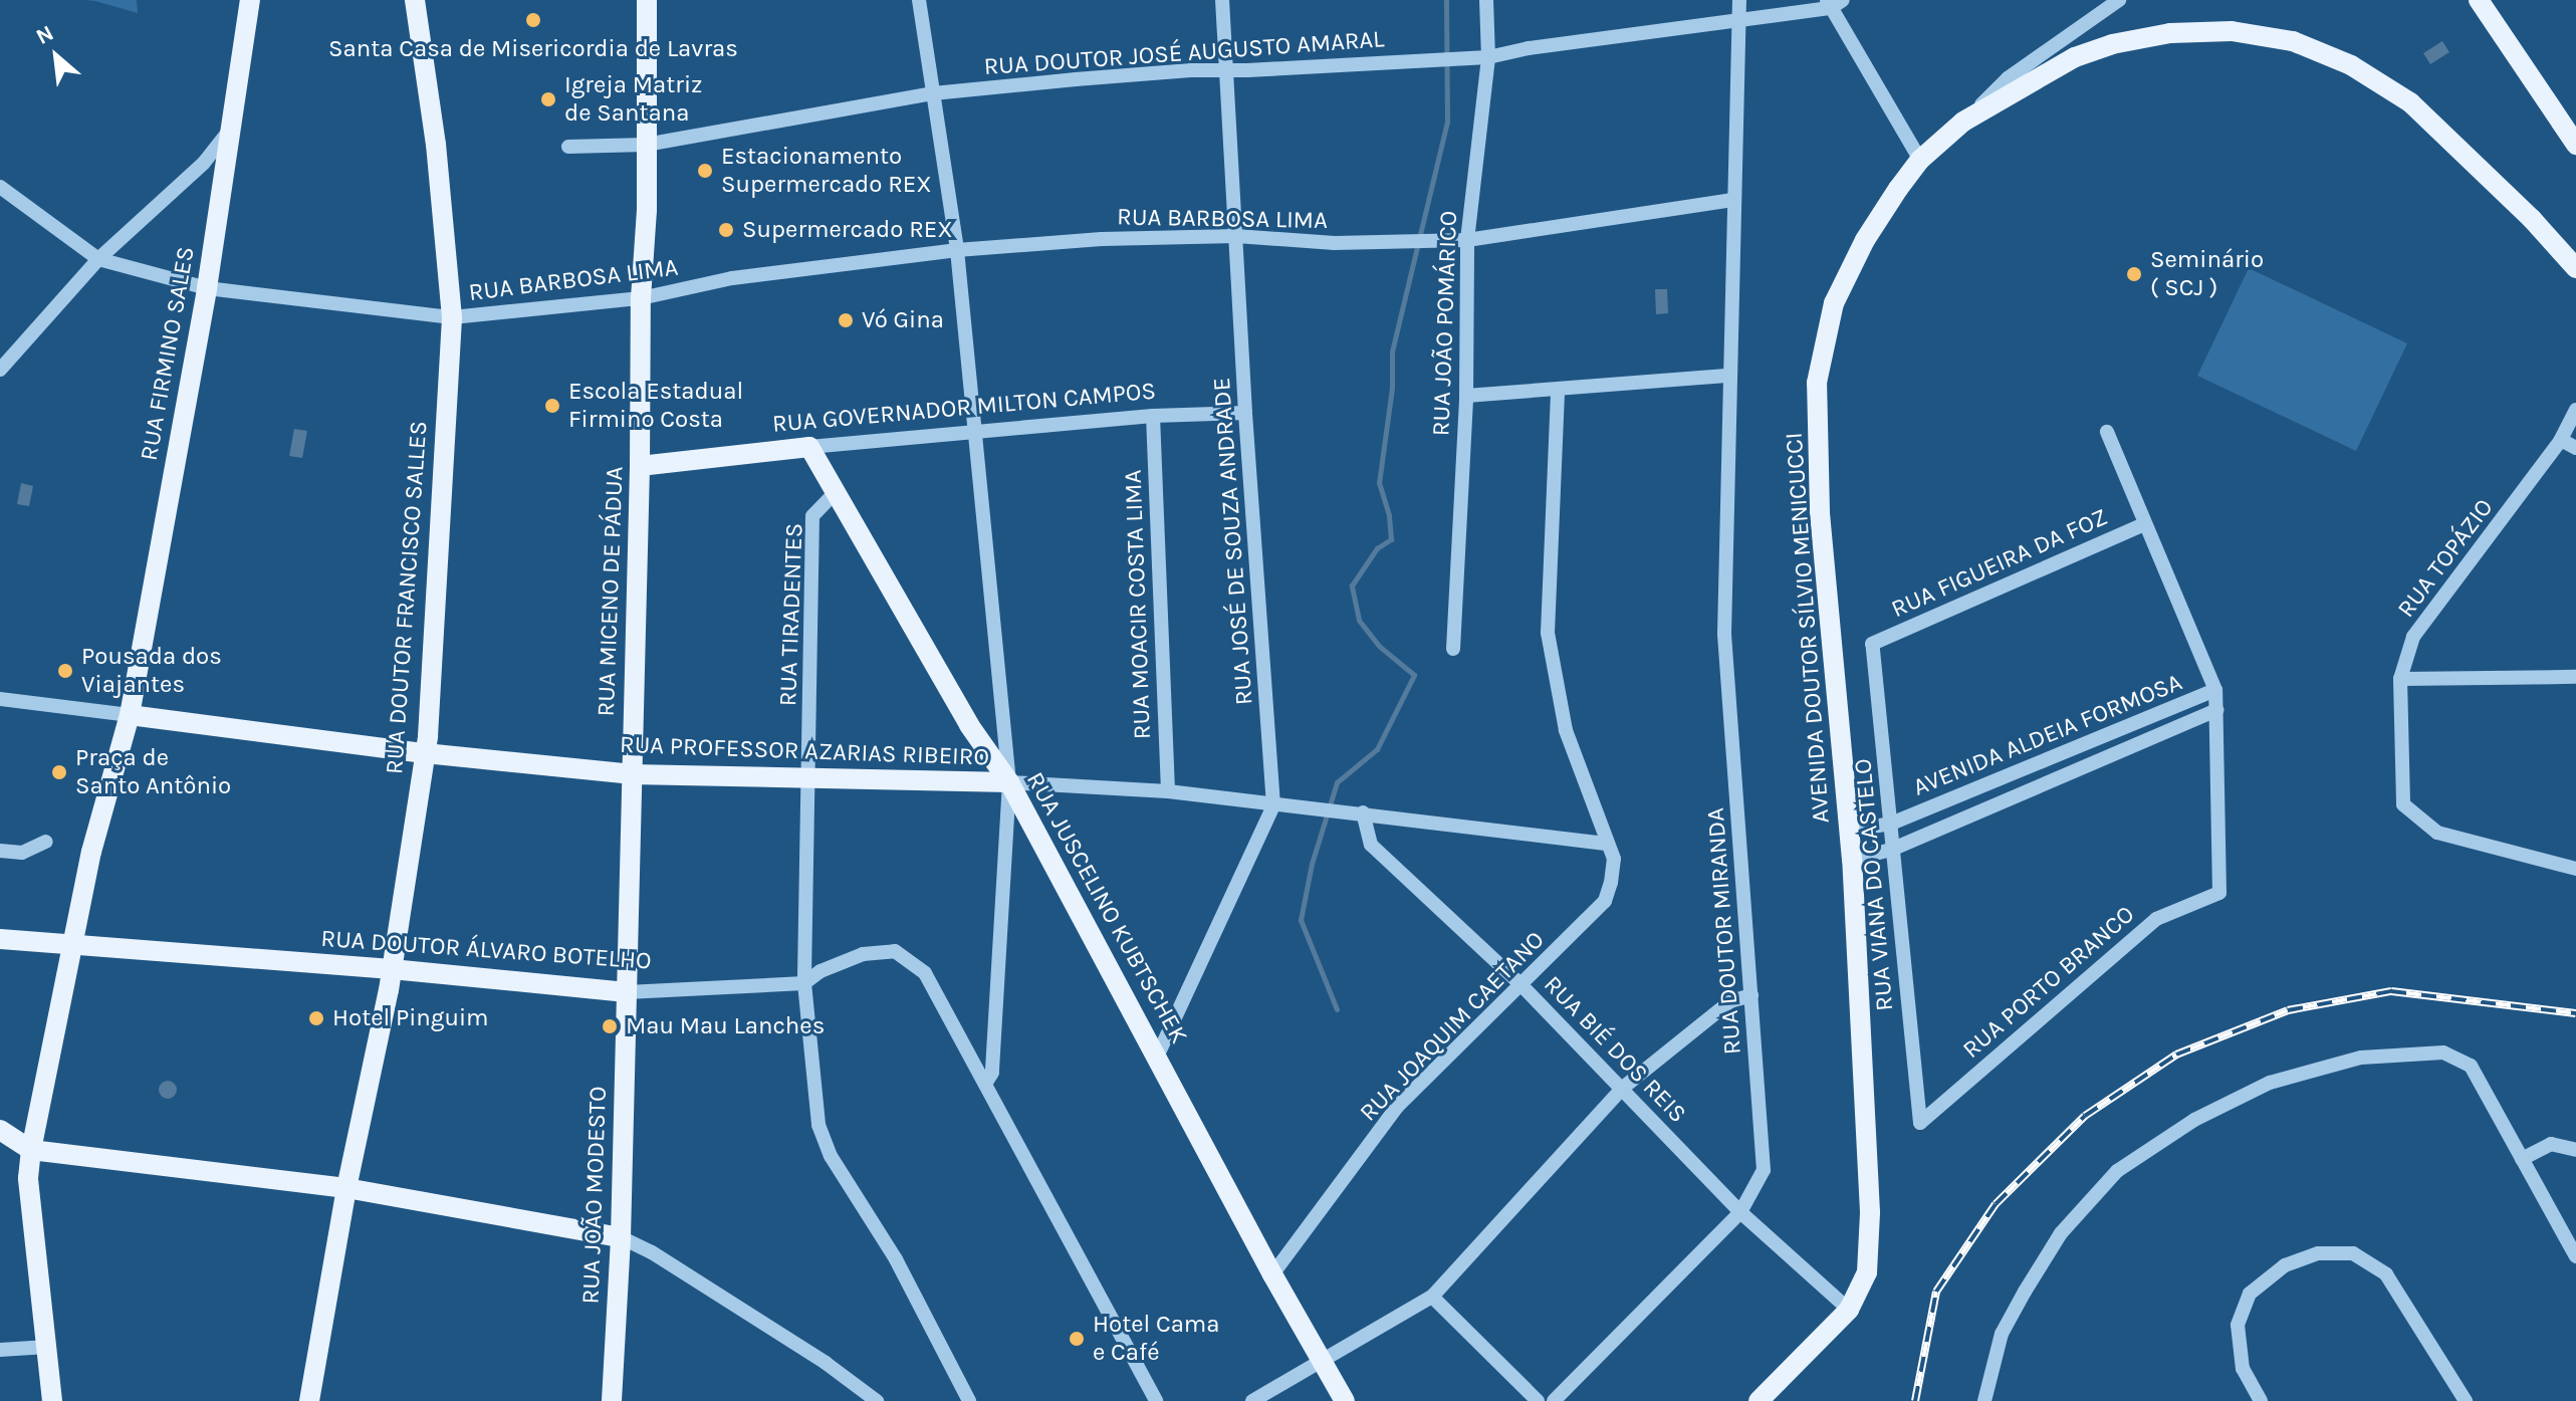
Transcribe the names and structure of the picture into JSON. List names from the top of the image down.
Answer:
{
  "streets": {
    "main road": [
      "RUA FIRMINO SALES",
      "RUA GOVERNADOR MILTON CAMPOS",
      "RUA MICENO DE PÁDUA",
      "RUA DOUTOR FRANCISCO SALLES",
      "AVENIDA DOUTOR SÍLVIO MENICUCCI",
      "RUA PROFESSOR AZARIAS RIBEIRO",
      "RUA JUSCELINO KUBTSCHEK",
      "RUA DOUTOR ÁLVARO BOTELHO",
      "RUA JOÃO MODESTO"
    ],
    "street": [
      "RUA DOUTOR JOSÉ AUGUSTO AMARAL",
      "RUA BARBOSA LIMA",
      "RUA JOÃO POMÁRICO",
      "RUA JOSÉ DE SOUZA ANDRADE",
      "RUA TOPÁZIO",
      "RUA FIGUEIRA DA FOZ",
      "RUA MOACIR COSTA LIMA",
      "RUA TIRADENTES",
      "AVENIDA ALDEIA FORMOSA",
      "RUA VIANA DO CASTELO",
      "RUA DOUTOR MIRANDA",
      "RUA PORTO BRANCO",
      "RUA JOAQUIM CAETANO",
      "RUA BIÉ DOS REIS"
    ]
  },
  "crossings": [
    ["RUA DOUTOR JOSÉ AUGUSTO AMARAL", "RUA JOÃO POMÁRICO"],
    ["RUA DOUTOR JOSÉ AUGUSTO AMARAL", "RUA JOSÉ DE SOUZA ANDRADE"],
    ["RUA DOUTOR JOSÉ AUGUSTO AMARAL", "RUA MICENO DE PÁDUA"],
    ["RUA DOUTOR JOSÉ AUGUSTO AMARAL", "RUA DOUTOR MIRANDA"],
    ["RUA BARBOSA LIMA", "RUA JOÃO POMÁRICO"],
    ["RUA BARBOSA LIMA", "RUA FIRMINO SALES"],
    ["RUA BARBOSA LIMA", "RUA JOSÉ DE SOUZA ANDRADE"],
    ["RUA BARBOSA LIMA", "RUA MICENO DE PÁDUA"],
    ["RUA BARBOSA LIMA", "RUA DOUTOR FRANCISCO SALLES"],
    ["RUA BARBOSA LIMA", "RUA DOUTOR MIRANDA"],
    ["RUA FIRMINO SALES", "RUA PROFESSOR AZARIAS RIBEIRO"],
    ["RUA FIRMINO SALES", "RUA DOUTOR ÁLVARO BOTELHO"],
    ["RUA GOVERNADOR MILTON CAMPOS", "RUA JOSÉ DE SOUZA ANDRADE"],
    ["RUA GOVERNADOR MILTON CAMPOS", "RUA MICENO DE PÁDUA"],
    ["RUA GOVERNADOR MILTON CAMPOS", "RUA MOACIR COSTA LIMA"],
    ["RUA GOVERNADOR MILTON CAMPOS", "RUA JUSCELINO KUBTSCHEK"],
    ["RUA JOSÉ DE SOUZA ANDRADE", "RUA PROFESSOR AZARIAS RIBEIRO"],
    ["RUA JOSÉ DE SOUZA ANDRADE", "RUA JUSCELINO KUBTSCHEK"],
    ["RUA FIGUEIRA DA FOZ", "RUA VIANA DO CASTELO"],
    ["RUA FIGUEIRA DA FOZ", "RUA PORTO BRANCO"],
    ["RUA MICENO DE PÁDUA", "RUA PROFESSOR AZARIAS RIBEIRO"],
    ["RUA MICENO DE PÁDUA", "RUA DOUTOR ÁLVARO BOTELHO"],
    ["RUA MICENO DE PÁDUA", "RUA JOÃO MODESTO"],
    ["RUA DOUTOR FRANCISCO SALLES", "RUA PROFESSOR AZARIAS RIBEIRO"],
    ["RUA DOUTOR FRANCISCO SALLES", "RUA DOUTOR ÁLVARO BOTELHO"],
    ["RUA MOACIR COSTA LIMA", "RUA PROFESSOR AZARIAS RIBEIRO"],
    ["RUA TIRADENTES", "RUA PROFESSOR AZARIAS RIBEIRO"],
    ["RUA TIRADENTES", "RUA JUSCELINO KUBTSCHEK"],
    ["RUA TIRADENTES", "RUA DOUTOR ÁLVARO BOTELHO"],
    ["AVENIDA DOUTOR SÍLVIO MENICUCCI", "AVENIDA ALDEIA FORMOSA"],
    ["AVENIDA DOUTOR SÍLVIO MENICUCCI", "RUA BIÉ DOS REIS"],
    ["AVENIDA ALDEIA FORMOSA", "RUA VIANA DO CASTELO"],
    ["AVENIDA ALDEIA FORMOSA", "RUA PORTO BRANCO"],
    ["RUA PROFESSOR AZARIAS RIBEIRO", "RUA JUSCELINO KUBTSCHEK"],
    ["RUA PROFESSOR AZARIAS RIBEIRO", "RUA JOAQUIM CAETANO"],
    ["RUA PROFESSOR AZARIAS RIBEIRO", "RUA BIÉ DOS REIS"],
    ["RUA VIANA DO CASTELO", "RUA PORTO BRANCO"],
    ["RUA JUSCELINO KUBTSCHEK", "RUA JOAQUIM CAETANO"],
    ["RUA DOUTOR MIRANDA", "RUA BIÉ DOS REIS"],
    ["RUA DOUTOR ÁLVARO BOTELHO", "RUA JOÃO MODESTO"],
    ["RUA JOAQUIM CAETANO", "RUA BIÉ DOS REIS"]
  ],
  "places": [
    "Santa Casa de Misericordia de Lavras",
    "Igreja Matriz de Santana",
    "Estacionamento Supermercado REX",
    "Supermercado REX",
    "Seminário ( SCJ )",
    "Vó Gina",
    "Escola Estadual Firmino Costa",
    "Pousada dos Viajantes",
    "Praça de Santo Antônio",
    "Hotel Pinguim",
    "Mau Mau Lanches",
    "Hotel Cama e Café"
  ],
  "north": "top left"
}
